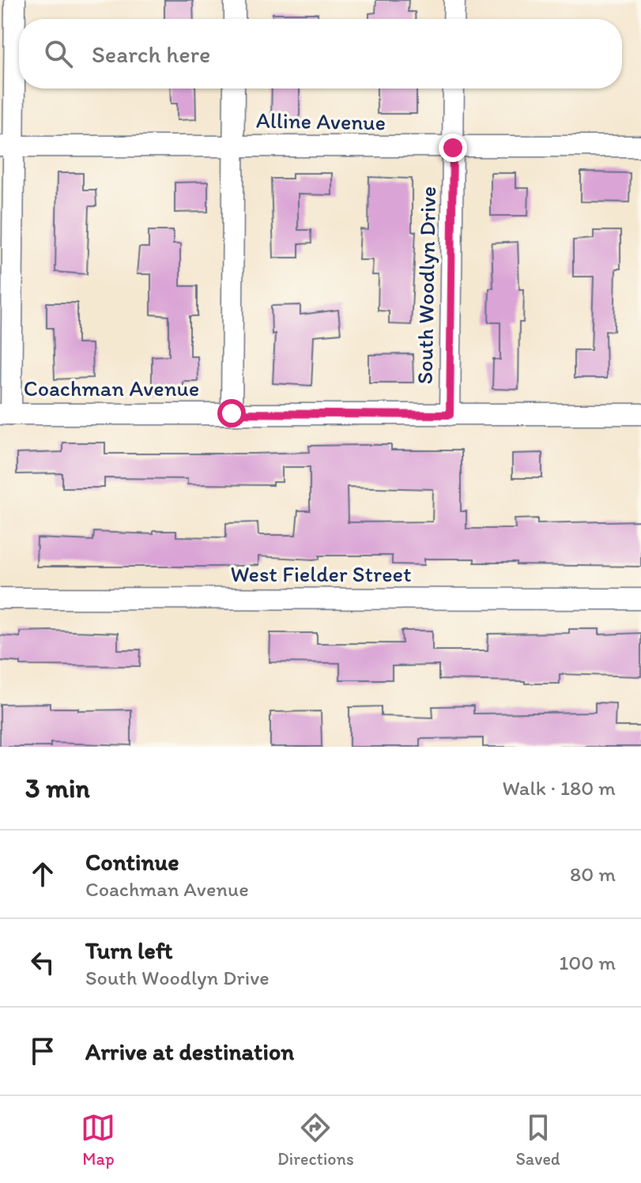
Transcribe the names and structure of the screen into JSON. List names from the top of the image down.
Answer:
{
  "streets": {
    "street": [
      "Alline Avenue",
      "South Woodlyn Drive",
      "Coachman Avenue",
      "West Fielder Street"
    ]
  },
  "crossings": [
    ["Alline Avenue", "South Woodlyn Drive"],
    ["South Woodlyn Drive", "Coachman Avenue"]
  ],
  "page": {
    "search": "Search here",
    "heading": ["3 min", "Walk · 180 m"],
    "list": [
      ["Continue", "Coachman Avenue", "80 m"],
      ["Turn left", "South Woodlyn Drive", "100 m"],
      "Arrive at destination"
    ],
    "nav": ["Map", "Directions", "Saved"]
  }
}
